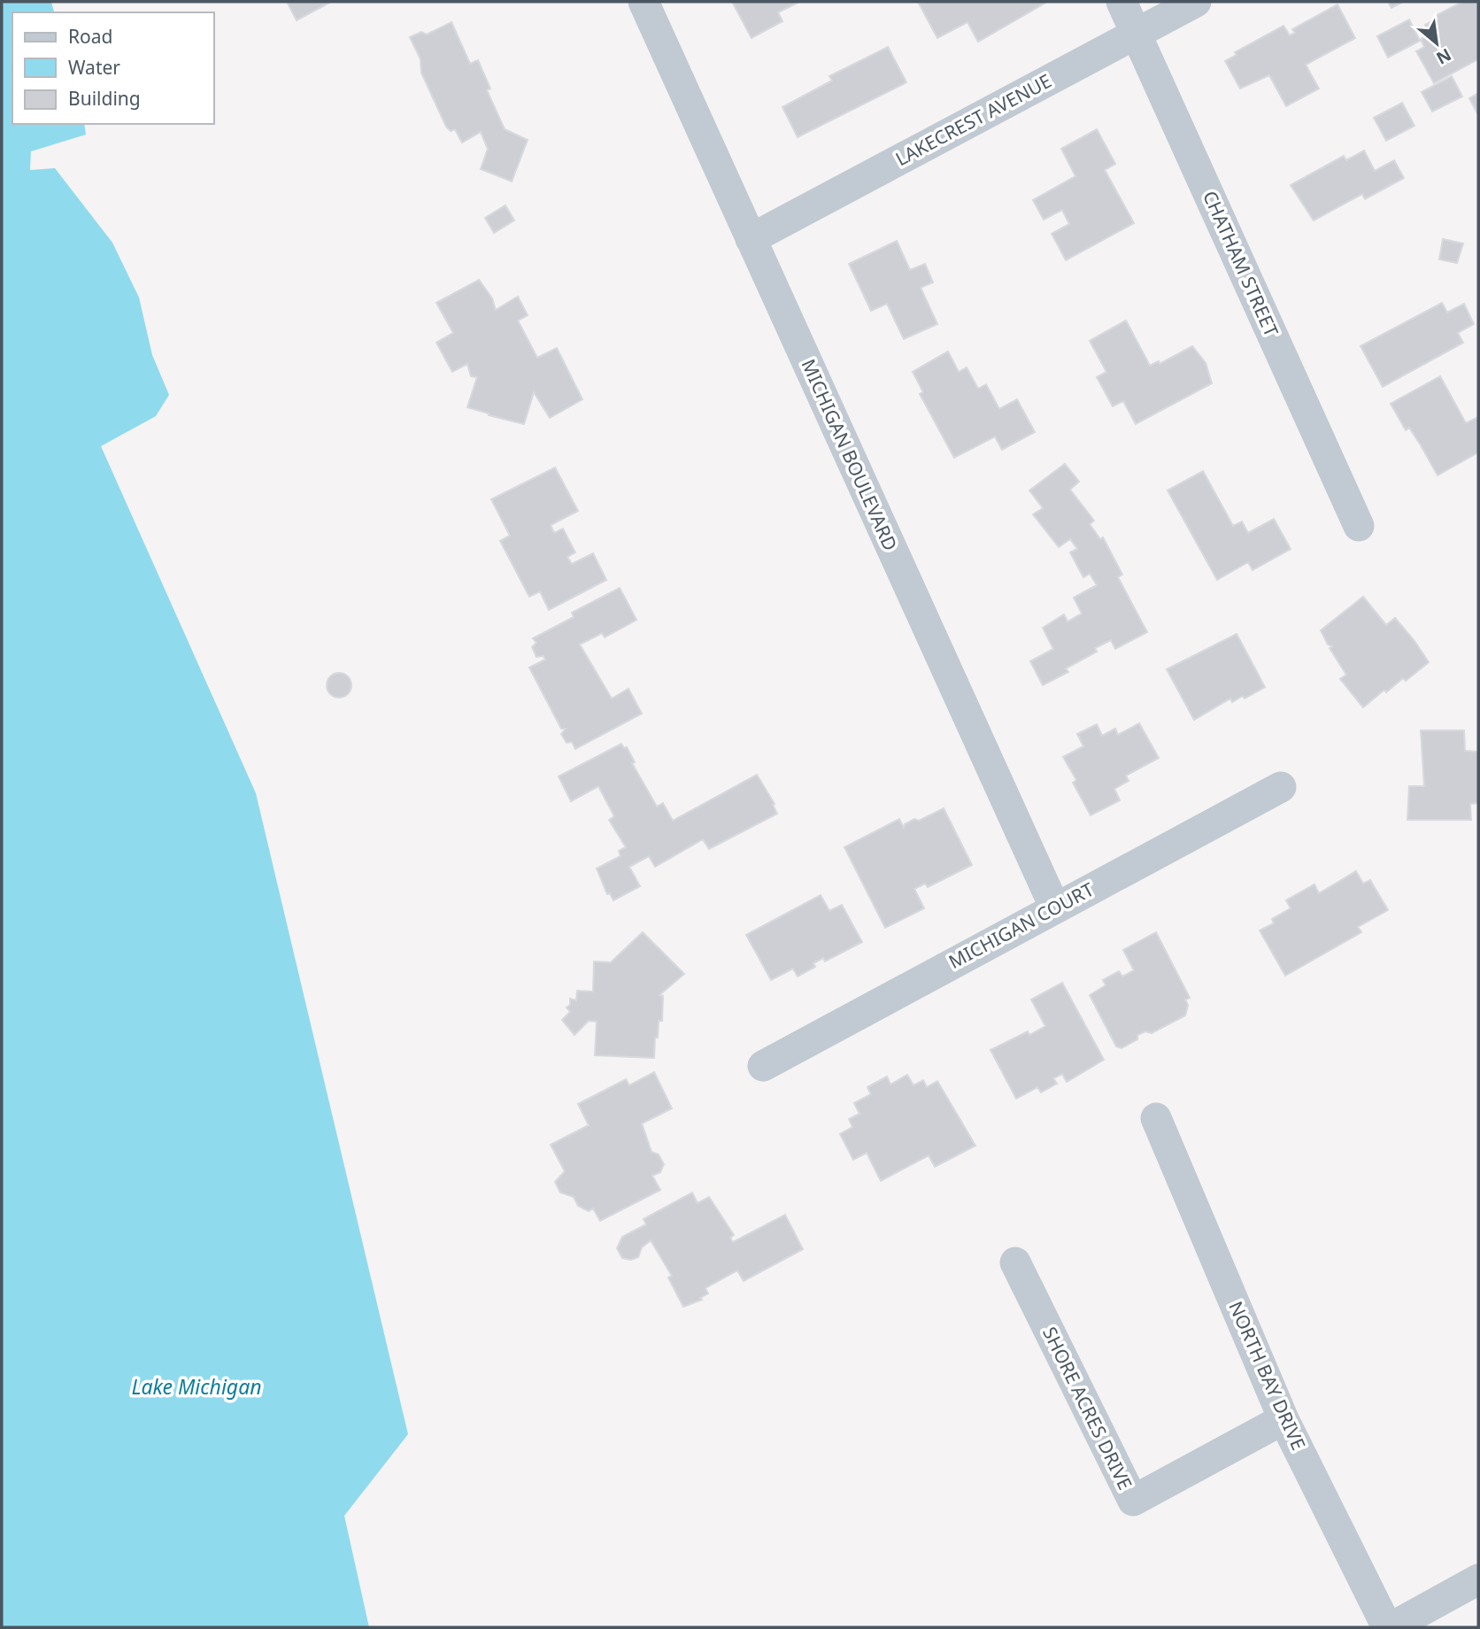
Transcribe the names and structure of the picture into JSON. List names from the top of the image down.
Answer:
{
  "streets": {
    "street": [
      "LAKECREST AVENUE",
      "CHATHAM STREET",
      "MICHIGAN BOULEVARD",
      "MICHIGAN COURT",
      "NORTH BAY DRIVE",
      "SHORE ACRES DRIVE"
    ]
  },
  "crossings": [
    ["LAKECREST AVENUE", "CHATHAM STREET"],
    ["LAKECREST AVENUE", "MICHIGAN BOULEVARD"],
    ["MICHIGAN BOULEVARD", "MICHIGAN COURT"],
    ["NORTH BAY DRIVE", "SHORE ACRES DRIVE"]
  ],
  "water": ["Lake Michigan"],
  "legend": ["Road", "Water", "Building"],
  "north": "bottom right"
}
